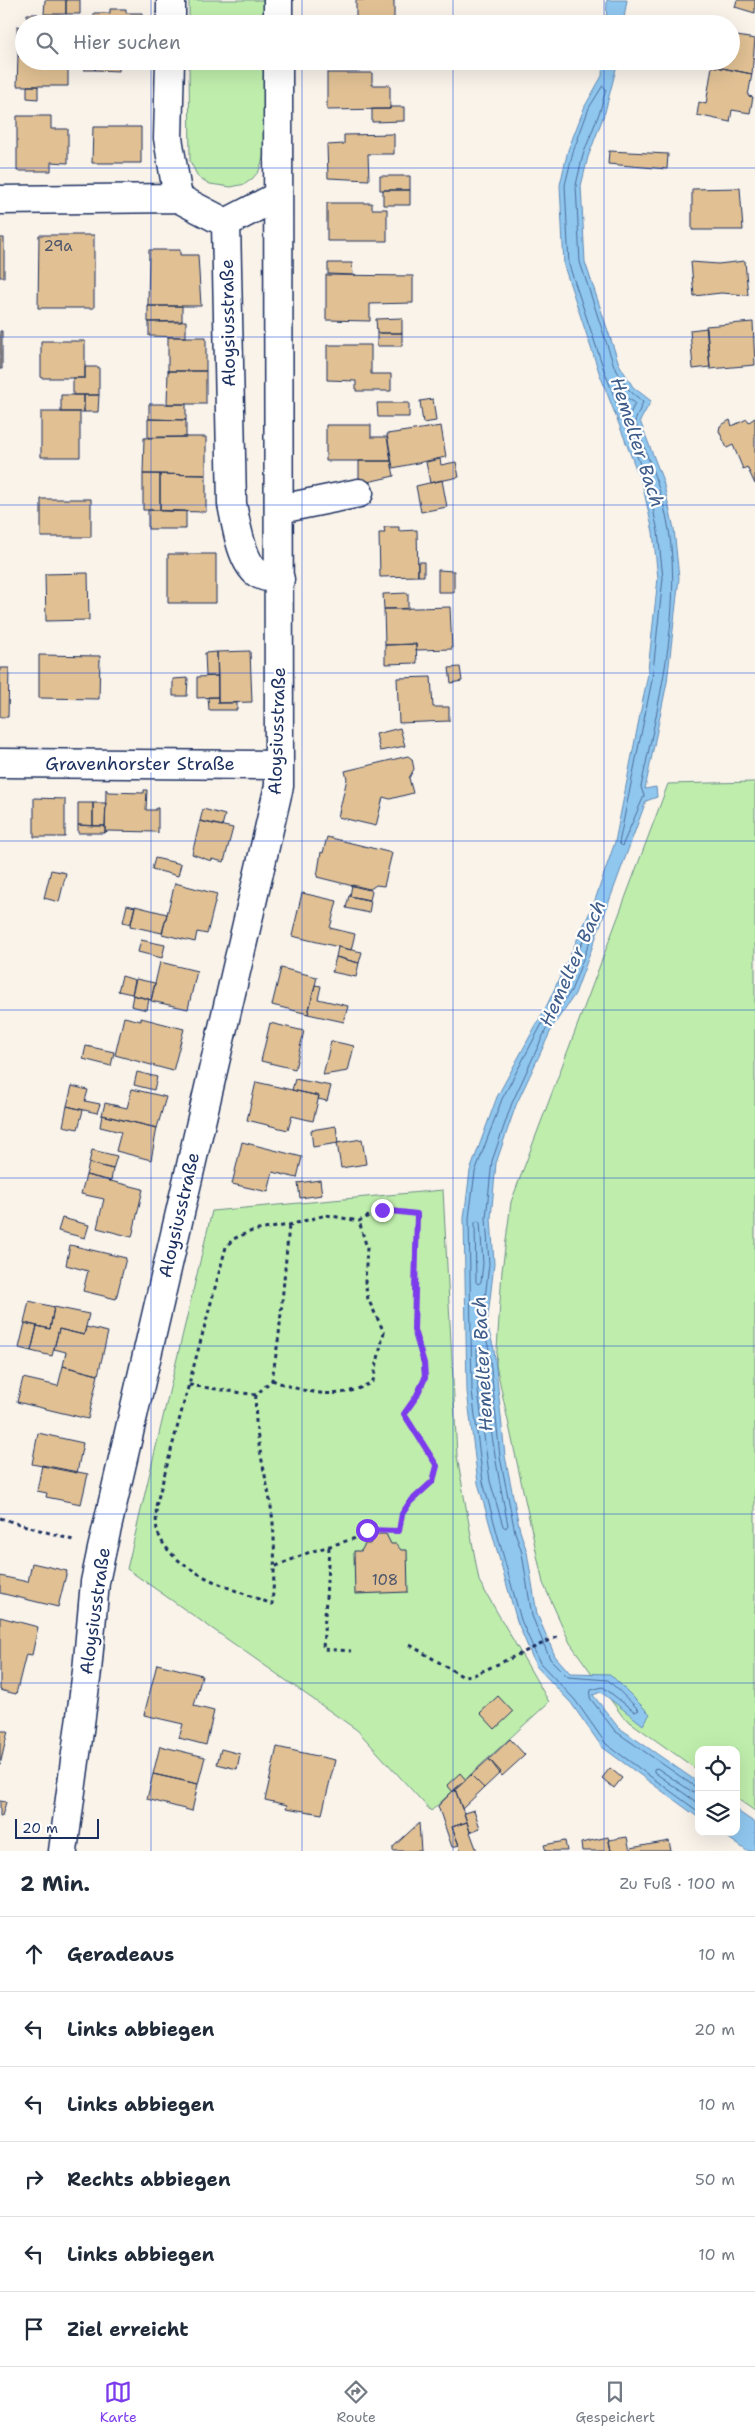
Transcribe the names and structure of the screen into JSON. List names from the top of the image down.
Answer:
{
  "streets": {
    "street": ["Aloysiusstraße", "Gravenhorster Straße"]
  },
  "crossings": [
    ["Aloysiusstraße", "Gravenhorster Straße"]
  ],
  "water": ["Hemelter Bach"],
  "house_numbers": ["29a", "108"],
  "scale_bar": "20 m",
  "page": {
    "search": "Hier suchen",
    "scale": "20 m",
    "heading": ["2 Min.", "Zu Fuß · 100 m"],
    "list": [
      ["Geradeaus", "10 m"],
      ["Links abbiegen", "20 m"],
      ["Links abbiegen", "10 m"],
      ["Rechts abbiegen", "50 m"],
      ["Links abbiegen", "10 m"],
      "Ziel erreicht"
    ],
    "nav": ["Karte", "Route", "Gespeichert"]
  }
}
